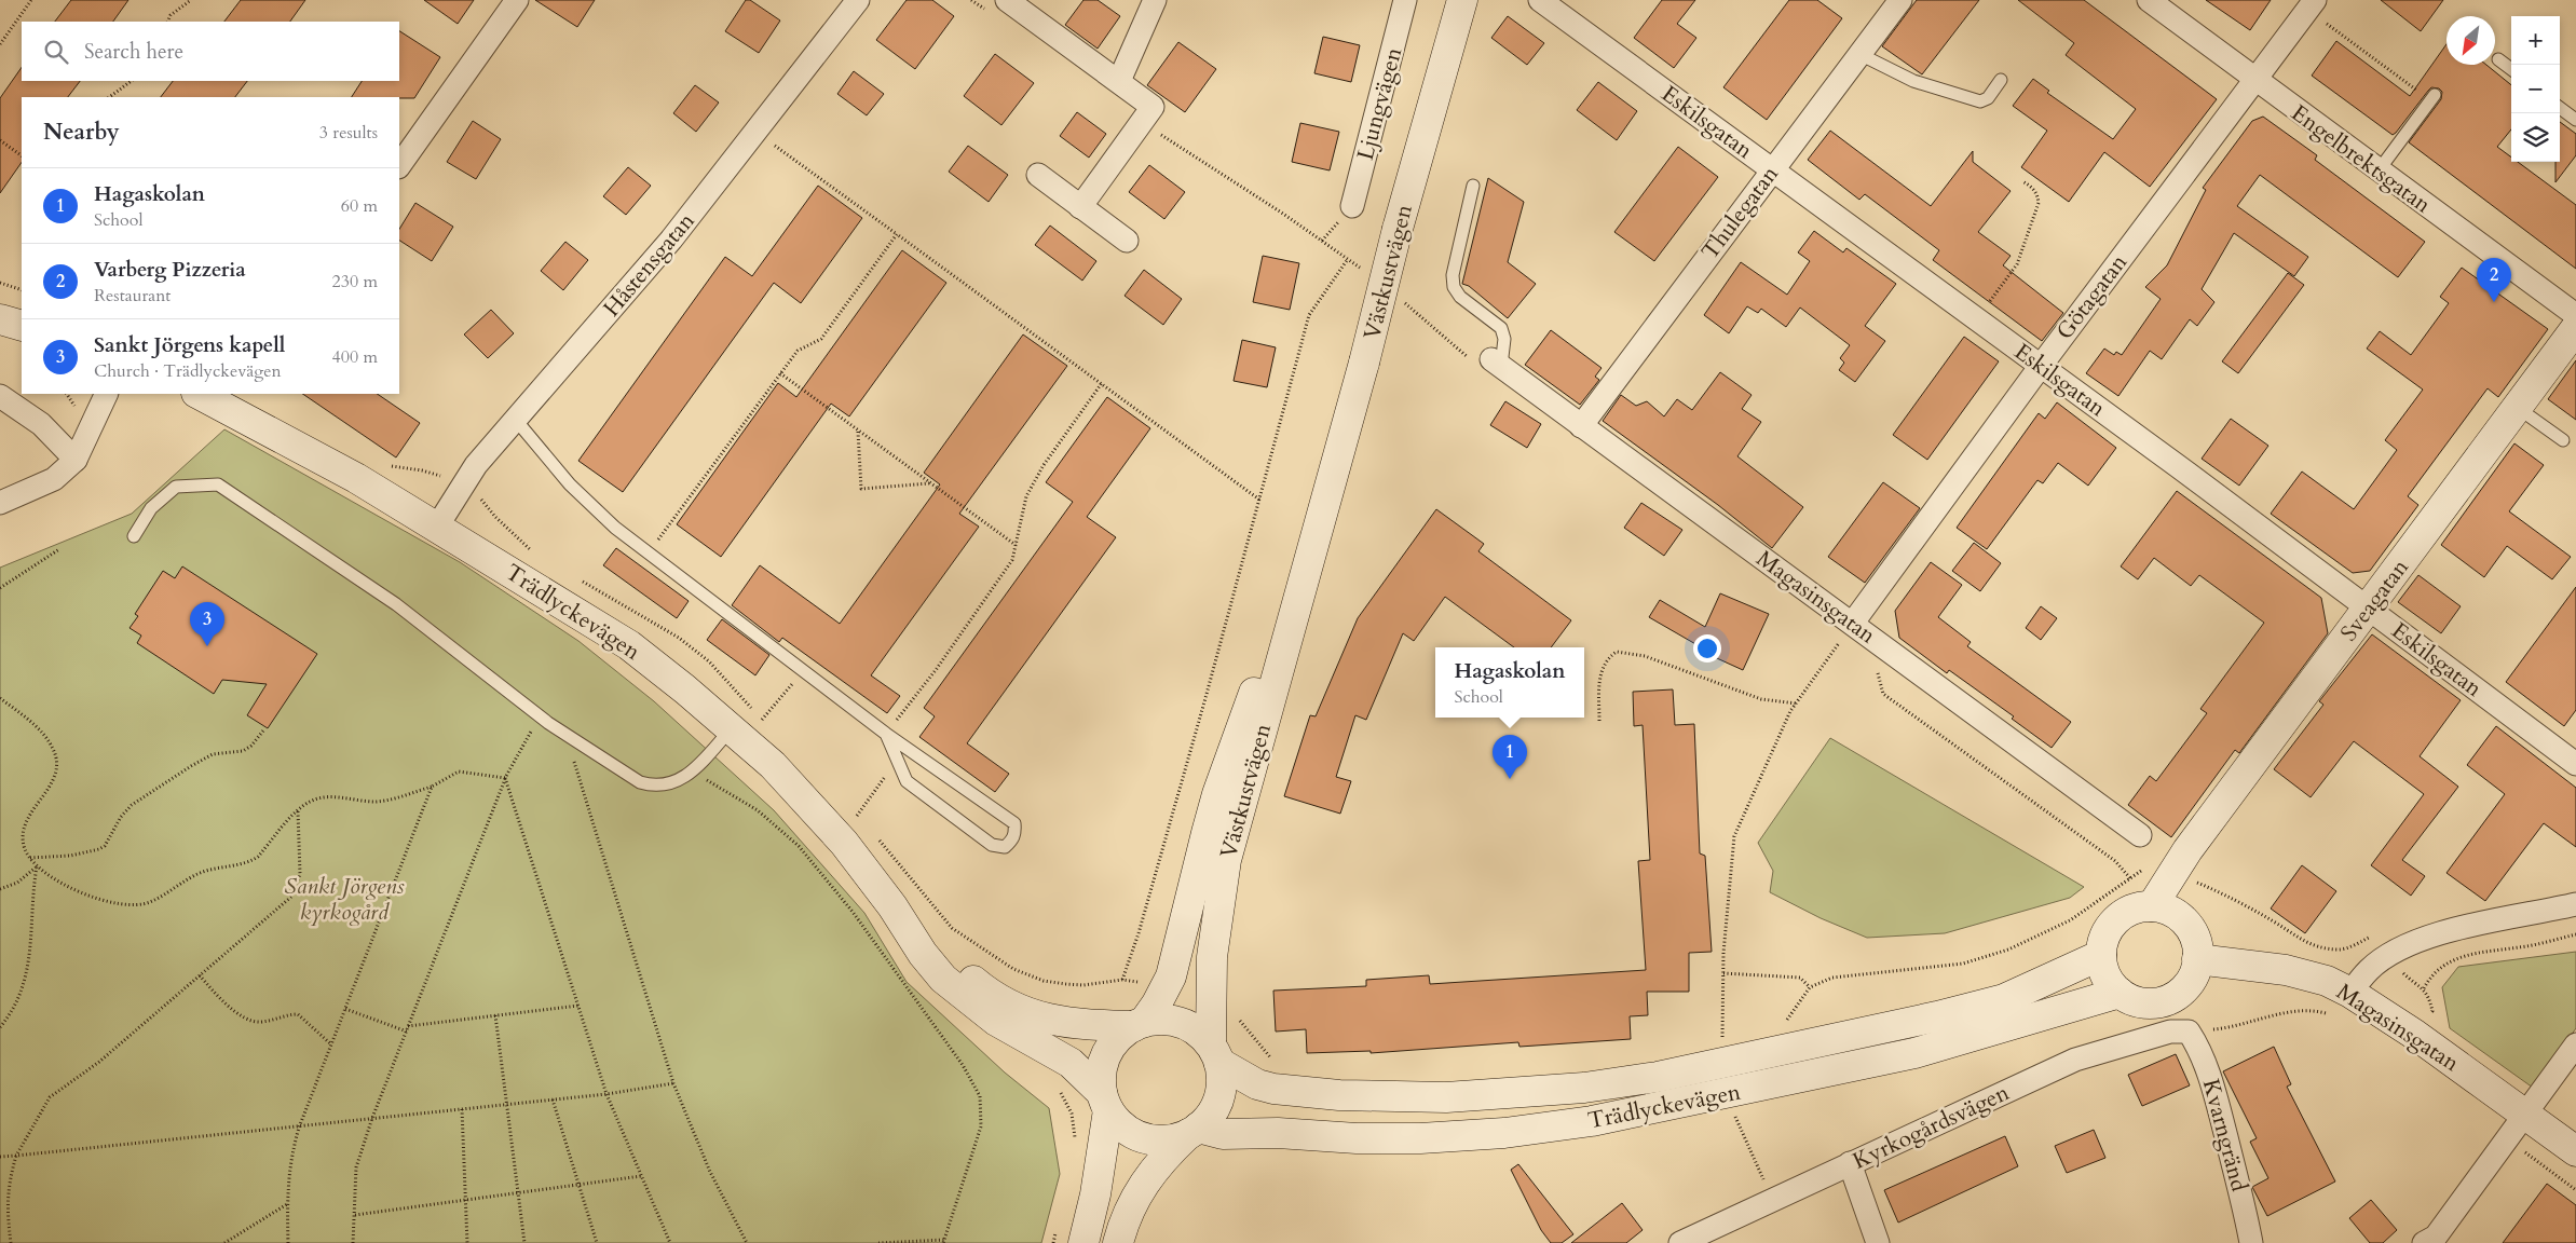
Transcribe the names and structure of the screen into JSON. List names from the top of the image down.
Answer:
{
  "streets": {
    "street": [
      "Ljungvägen",
      "Eskilsgatan",
      "Engelbrektsgatan",
      "Thulegatan",
      "Håstensgatan",
      "Västkustvägen",
      "Götagatan",
      "Magasinsgatan",
      "Sveagatan",
      "Trädlyckevägen",
      "Kyrkogårdsvägen",
      "Kvarngränd"
    ]
  },
  "crossings": [
    ["Eskilsgatan", "Thulegatan"],
    ["Eskilsgatan", "Götagatan"],
    ["Eskilsgatan", "Sveagatan"],
    ["Engelbrektsgatan", "Götagatan"],
    ["Thulegatan", "Magasinsgatan"],
    ["Håstensgatan", "Trädlyckevägen"],
    ["Västkustvägen", "Trädlyckevägen"],
    ["Götagatan", "Magasinsgatan"],
    ["Magasinsgatan", "Trädlyckevägen"],
    ["Kyrkogårdsvägen", "Kvarngränd"]
  ],
  "parks": ["Sankt Jörgens kyrkogård"],
  "north": "bottom left",
  "page": {
    "map_buttons": ["+", "−"],
    "search": "Search here",
    "heading": ["Nearby", "3 results"],
    "list": [
      {
        "mark": "1",
        "name": "Hagaskolan",
        "note": "School",
        "value": "60 m"
      },
      {
        "mark": "2",
        "name": "Varberg Pizzeria",
        "note": "Restaurant",
        "value": "230 m"
      },
      {
        "mark": "3",
        "name": "Sankt Jörgens kapell",
        "note": "Church · Trädlyckevägen",
        "value": "400 m"
      }
    ],
    "pins": ["2", "3", "1"],
    "popup": ["Hagaskolan", "School"]
  }
}
